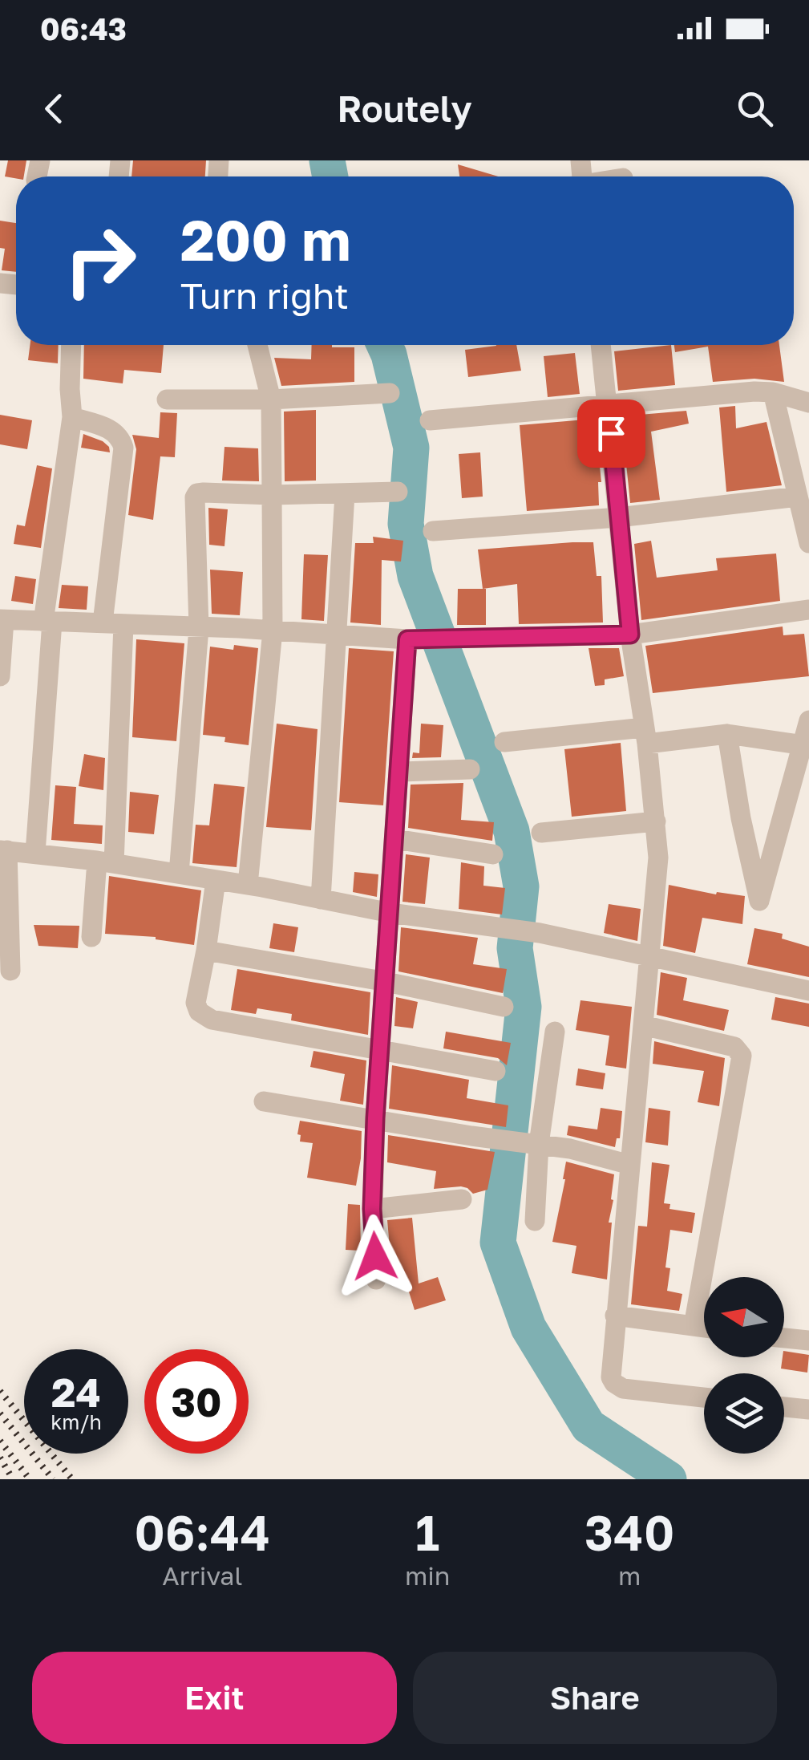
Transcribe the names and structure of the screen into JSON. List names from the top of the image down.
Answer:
{
  "north": "left",
  "page": {
    "status": "06:43",
    "header": "Routely",
    "turn": ["200 m", "Turn right"],
    "speed": "24 km/h",
    "limit": "30",
    "eta": [
      "06:44",
      "Arrival",
      "1",
      "min",
      "340",
      "m"
    ],
    "buttons": ["Exit", "Share"]
  }
}
